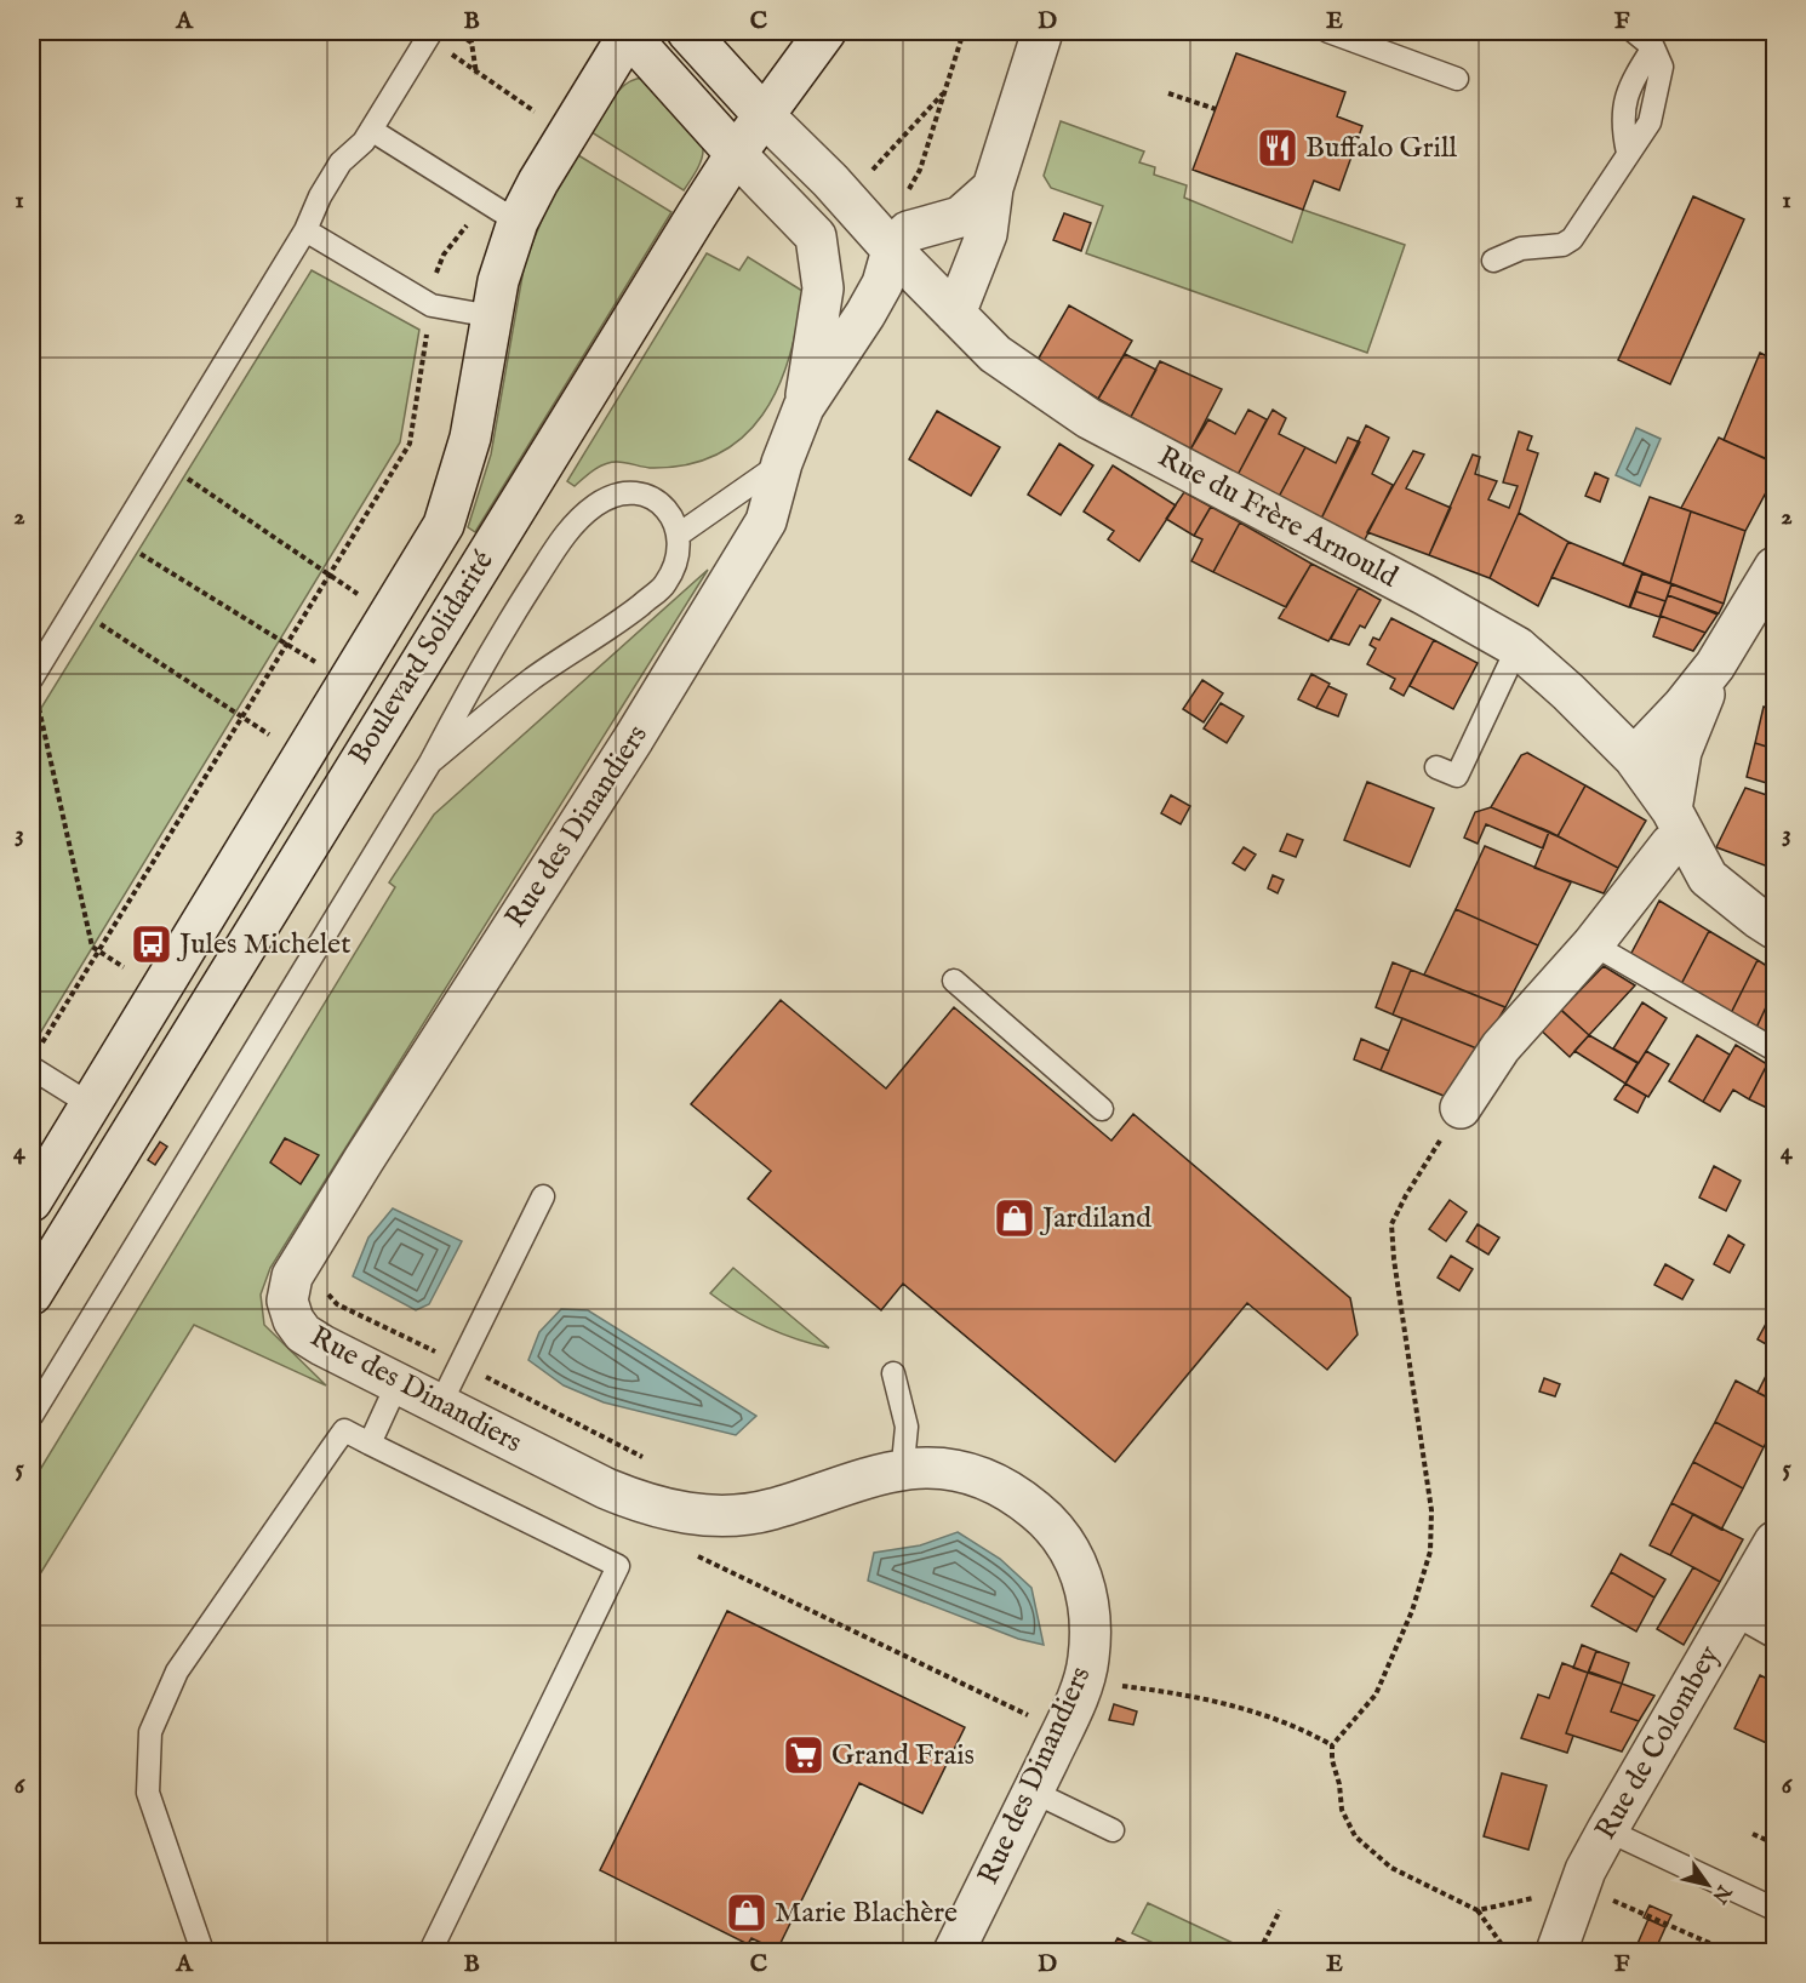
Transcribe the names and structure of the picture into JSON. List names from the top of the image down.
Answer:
{
  "streets": {
    "street": [
      "Rue du Frère Arnould",
      "Boulevard Solidarité",
      "Rue des Dinandiers",
      "Rue de Colombey"
    ]
  },
  "crossings": [
    ["Rue du Frère Arnould", "Boulevard Solidarité"],
    ["Rue du Frère Arnould", "Rue des Dinandiers"],
    ["Boulevard Solidarité", "Rue des Dinandiers"]
  ],
  "places": {
    "restaurant": ["Buffalo Grill"],
    "bus stop": ["Jules Michelet"],
    "shop": ["Jardiland", "Marie Blachère"],
    "supermarket": ["Grand Frais"]
  },
  "north": "bottom right",
  "grid": {
    "columns": [
      "A",
      "B",
      "C",
      "D",
      "E",
      "F"
    ],
    "rows": [
      "1",
      "2",
      "3",
      "4",
      "5",
      "6"
    ]
  }
}
